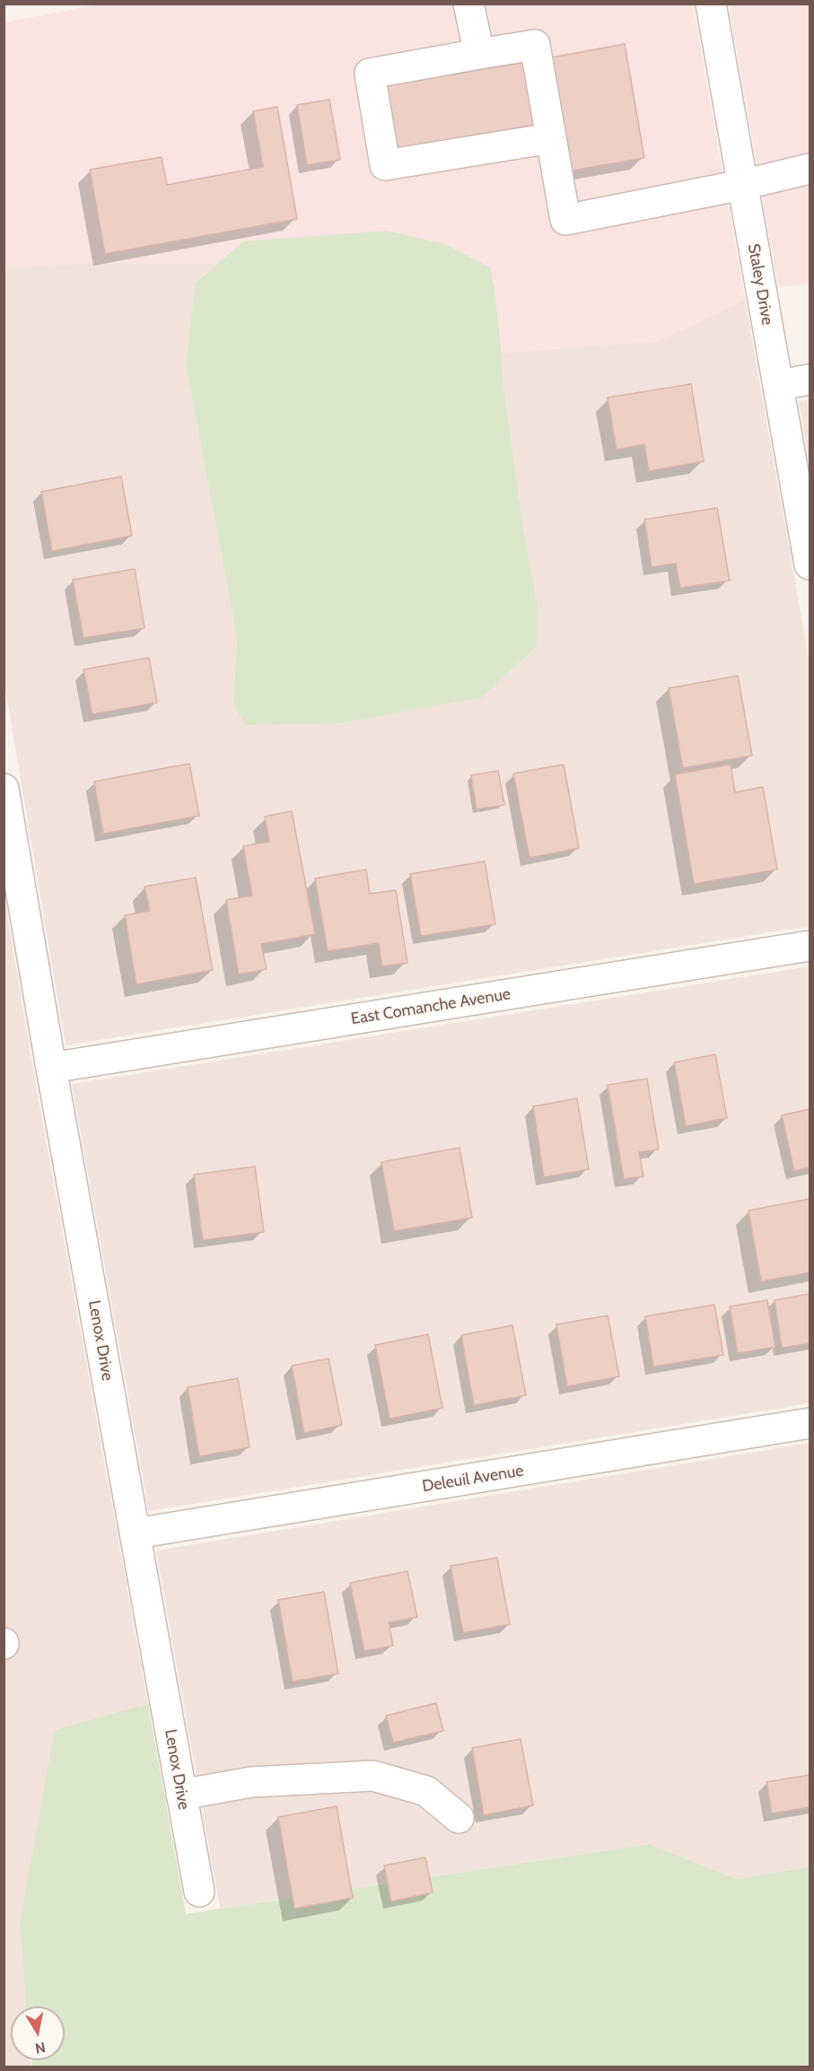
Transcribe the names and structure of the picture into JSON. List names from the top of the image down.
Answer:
{
  "streets": {
    "street": [
      "Staley Drive",
      "East Comanche Avenue",
      "Lenox Drive",
      "Deleuil Avenue"
    ]
  },
  "crossings": [
    ["East Comanche Avenue", "Lenox Drive"],
    ["Lenox Drive", "Deleuil Avenue"]
  ],
  "north": "bottom"
}
